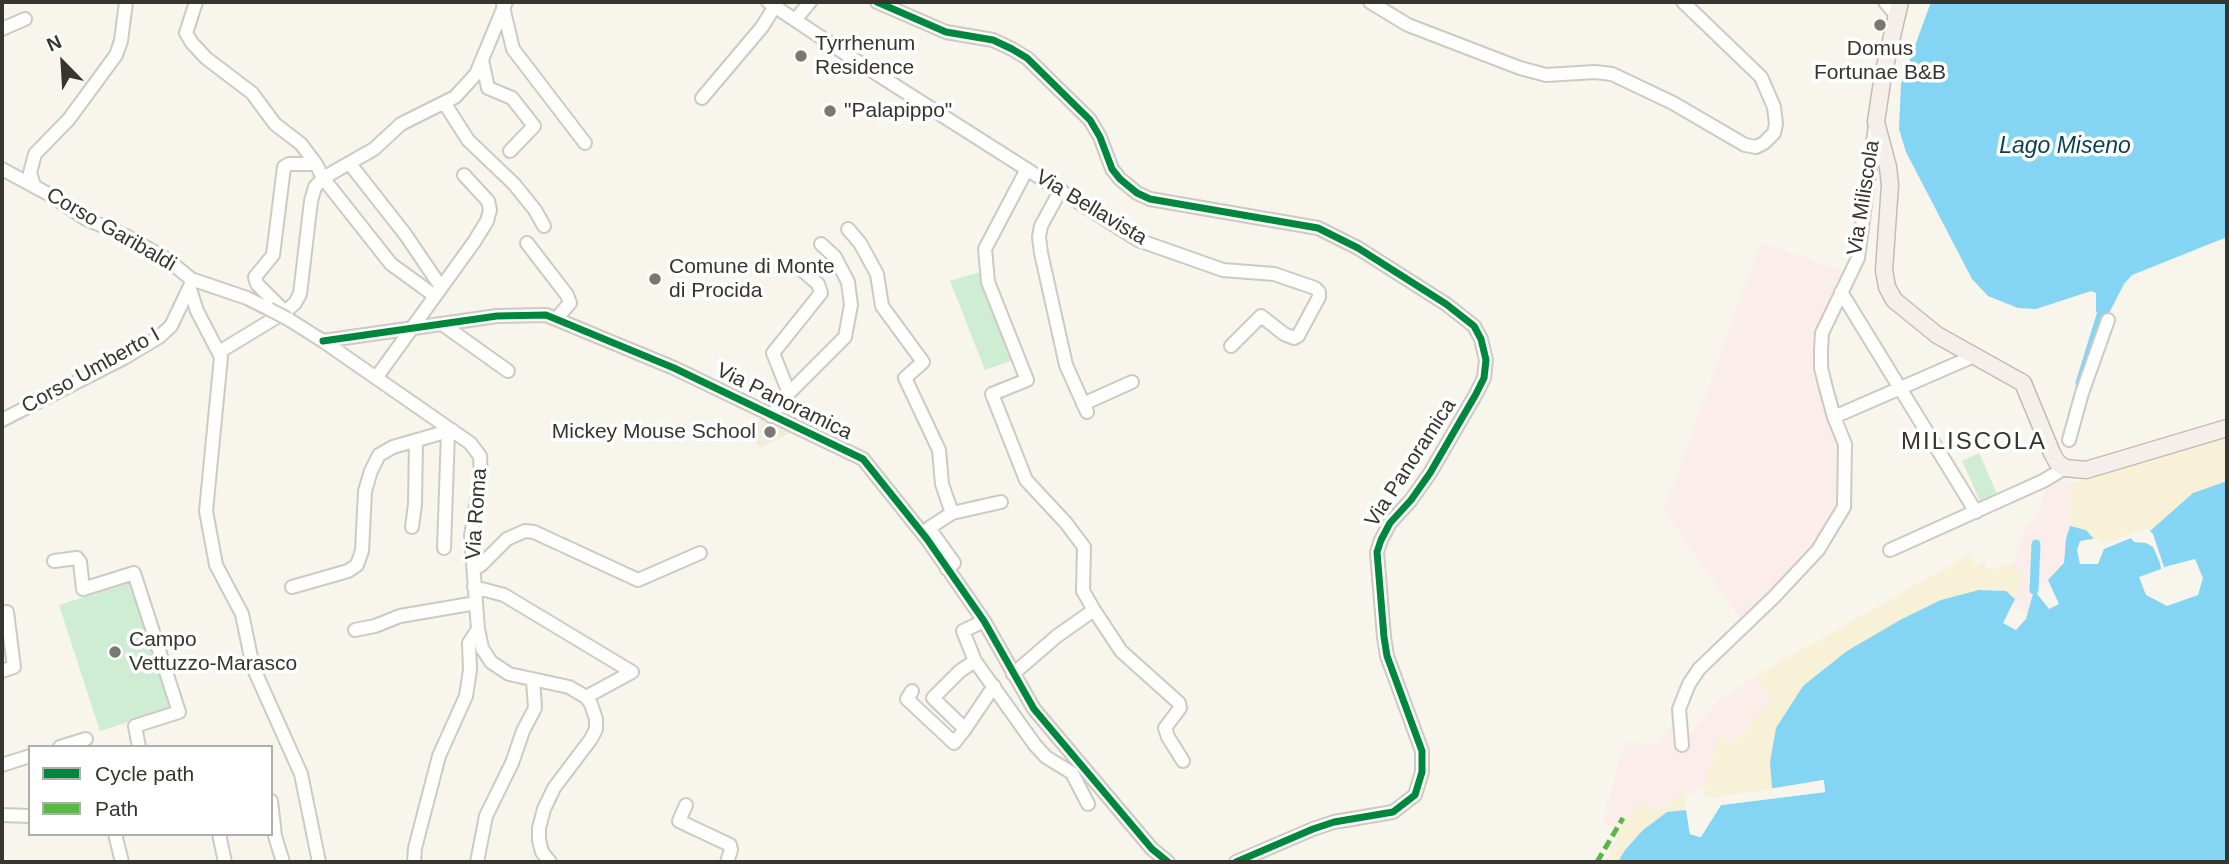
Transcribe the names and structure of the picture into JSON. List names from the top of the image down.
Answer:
{
  "streets": {
    "main road": ["Via Miliscola"],
    "street": [
      "Via Bellavista",
      "Corso Garibaldi",
      "Corso Umberto I",
      "Via Panoramica",
      "Via Roma"
    ]
  },
  "crossings": [
    ["Corso Garibaldi", "Corso Umberto I"],
    ["Corso Garibaldi", "Via Roma"],
    ["Corso Umberto I", "Via Roma"],
    ["Via Panoramica", "Via Roma"]
  ],
  "districts": ["MILISCOLA"],
  "water": ["Lago Miseno"],
  "places": [
    "Domus Fortunae B&B",
    "Tyrrhenum Residence",
    "\"Palapippo\"",
    "Comune di Monte di Procida",
    "Mickey Mouse School",
    "Campo Vettuzzo-Marasco"
  ],
  "legend": ["Cycle path", "Path"],
  "north": "top left"
}
